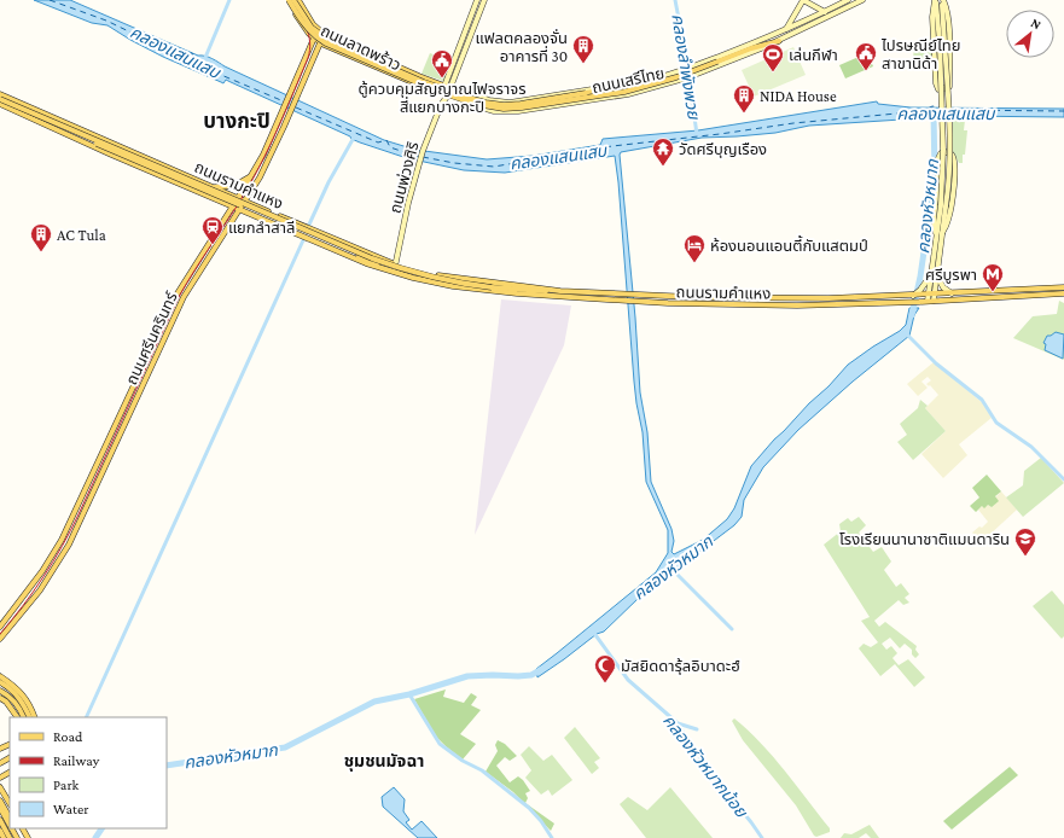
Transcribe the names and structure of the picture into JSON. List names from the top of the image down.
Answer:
{
  "streets": {
    "main road": [
      "ถนนลาดพร้าว",
      "ถนนเสรีไทย",
      "ถนนพ่วงศิริ",
      "ถนนรามคำแหง",
      "ถนนศรีนครินทร์"
    ]
  },
  "crossings": [
    ["ถนนลาดพร้าว", "ถนนเสรีไทย"],
    ["ถนนลาดพร้าว", "ถนนพ่วงศิริ"],
    ["ถนนลาดพร้าว", "ถนนศรีนครินทร์"],
    ["ถนนเสรีไทย", "ถนนพ่วงศิริ"],
    ["ถนนพ่วงศิริ", "ถนนรามคำแหง"],
    ["ถนนรามคำแหง", "ถนนศรีนครินทร์"]
  ],
  "districts": ["บางกะปิ", "ชุมชนมัจฉา"],
  "water": [
    "คลองแสนแสบ",
    "คลองลำพังพวย",
    "คลองหัวหมาก",
    "คลองหัวหมากน้อย"
  ],
  "places": {
    "building": ["แฟลตคลองจั่น อาคารที่ 30", "NIDA House", "AC Tula"],
    "public building": ["ไปรษณีย์ไทย สาขานิด้า", "ตู้ควบคุมสัญญาณไฟจราจร สี่แยกบางกะปิ"],
    "sports": ["เล่นกีฬา"],
    "temple": ["วัดศรีบุญเรือง"],
    "station": ["แยกลำสาลี"],
    "hotel": ["ห้องนอนแอนตี้กับแสตมป์"],
    "metro station": ["ศรีบูรพา"],
    "school or university": ["โรงเรียนนานาชาติแมนดาริน"],
    "mosque": ["มัสยิดดารุ้ลอิบาดะฮ์"]
  },
  "legend": [
    "Road",
    "Railway",
    "Park",
    "Water"
  ],
  "north": "top right"
}
